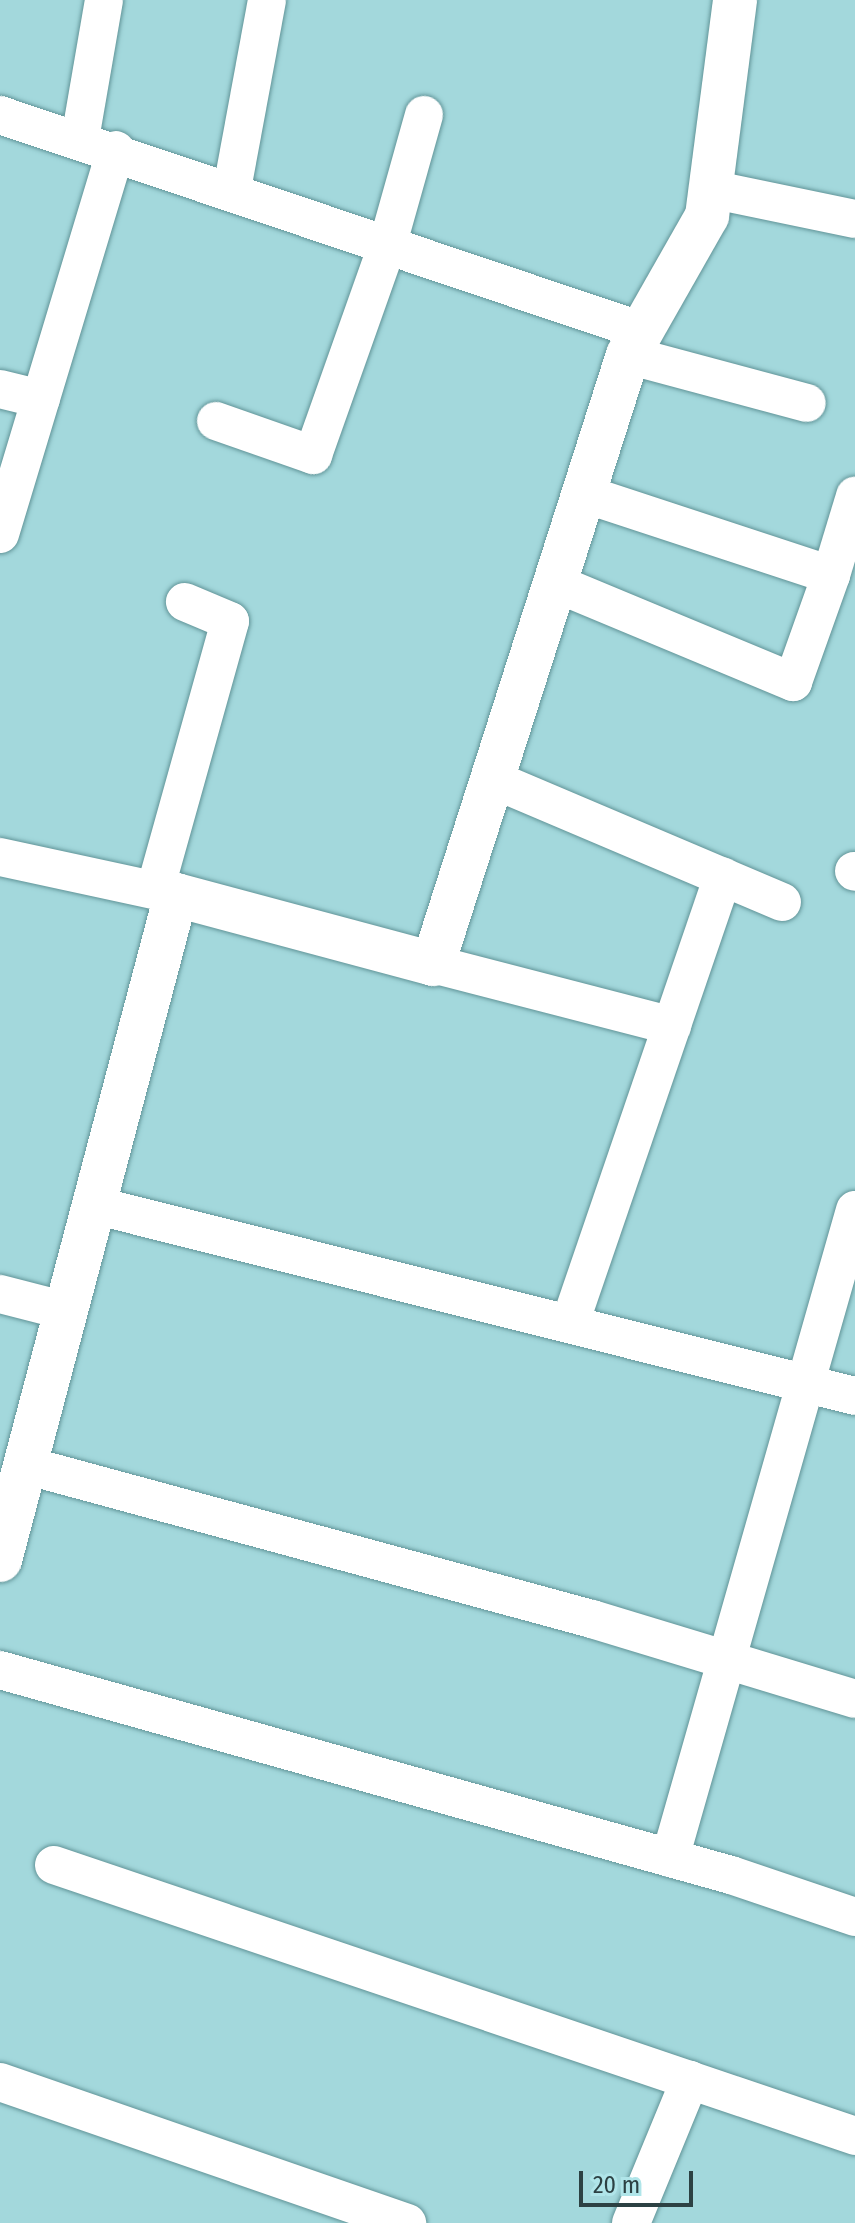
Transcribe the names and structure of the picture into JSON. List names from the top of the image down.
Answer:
{
  "scale_bar": "20 m"
}
